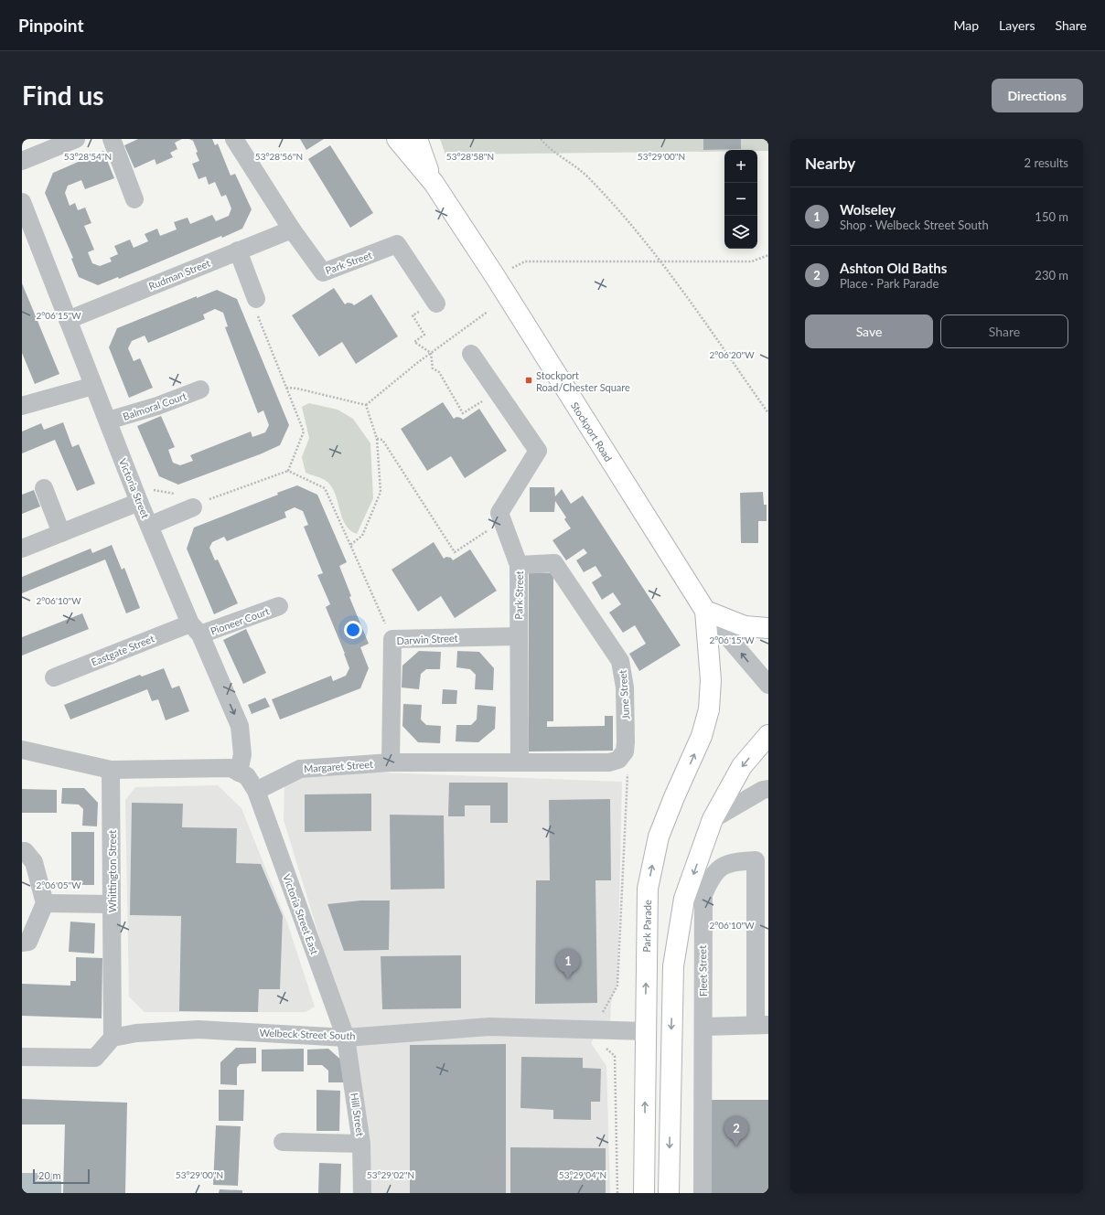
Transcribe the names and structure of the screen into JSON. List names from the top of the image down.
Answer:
{
  "streets": {
    "highway": ["Stockport Road", "Park Parade"],
    "street": [
      "Park Street",
      "Rudman Street",
      "Balmoral Court",
      "Victoria Street",
      "Pioneer Court",
      "Darwin Street",
      "Eastgate Street",
      "June Street",
      "Margaret Street",
      "Whittington Street",
      "Victoria Street East",
      "Fleet Street",
      "Welbeck Street South",
      "Hill Street"
    ]
  },
  "crossings": [
    ["Park Street", "Rudman Street"],
    ["Park Street", "Darwin Street"],
    ["Park Street", "June Street"],
    ["Park Street", "Margaret Street"],
    ["Rudman Street", "Victoria Street"],
    ["Balmoral Court", "Victoria Street"],
    ["Stockport Road", "Park Parade"],
    ["Victoria Street", "Pioneer Court"],
    ["Victoria Street", "Eastgate Street"],
    ["Pioneer Court", "Eastgate Street"],
    ["Darwin Street", "Margaret Street"],
    ["Margaret Street", "Victoria Street East"],
    ["Whittington Street", "Welbeck Street South"],
    ["Victoria Street East", "Welbeck Street South"],
    ["Victoria Street East", "Hill Street"],
    ["Park Parade", "Welbeck Street South"],
    ["Welbeck Street South", "Hill Street"]
  ],
  "places": {
    "transit": ["Stockport Road/Chester Square"]
  },
  "scale_bar": "20 m",
  "page": {
    "header": "Pinpoint",
    "nav": ["Map", "Layers", "Share"],
    "buttons": [
      "Directions",
      ["Save", "Share"]
    ],
    "title": "Find us",
    "heading": ["Nearby", "2 results"],
    "map_buttons": ["+", "−"],
    "list": [
      {
        "mark": "1",
        "name": "Wolseley",
        "note": "Shop · Welbeck Street South",
        "value": "150 m"
      },
      {
        "mark": "2",
        "name": "Ashton Old Baths",
        "note": "Place · Park Parade",
        "value": "230 m"
      }
    ],
    "pins": ["1", "2"],
    "scale": "20 m"
  },
  "coordinates": [
    "53°28'54\"N",
    "53°28'56\"N",
    "53°28'58\"N",
    "53°29'00\"N",
    "2°06'15\"W",
    "2°06'20\"W",
    "2°06'10\"W",
    "2°06'05\"W",
    "53°29'02\"N",
    "53°29'04\"N"
  ]
}
